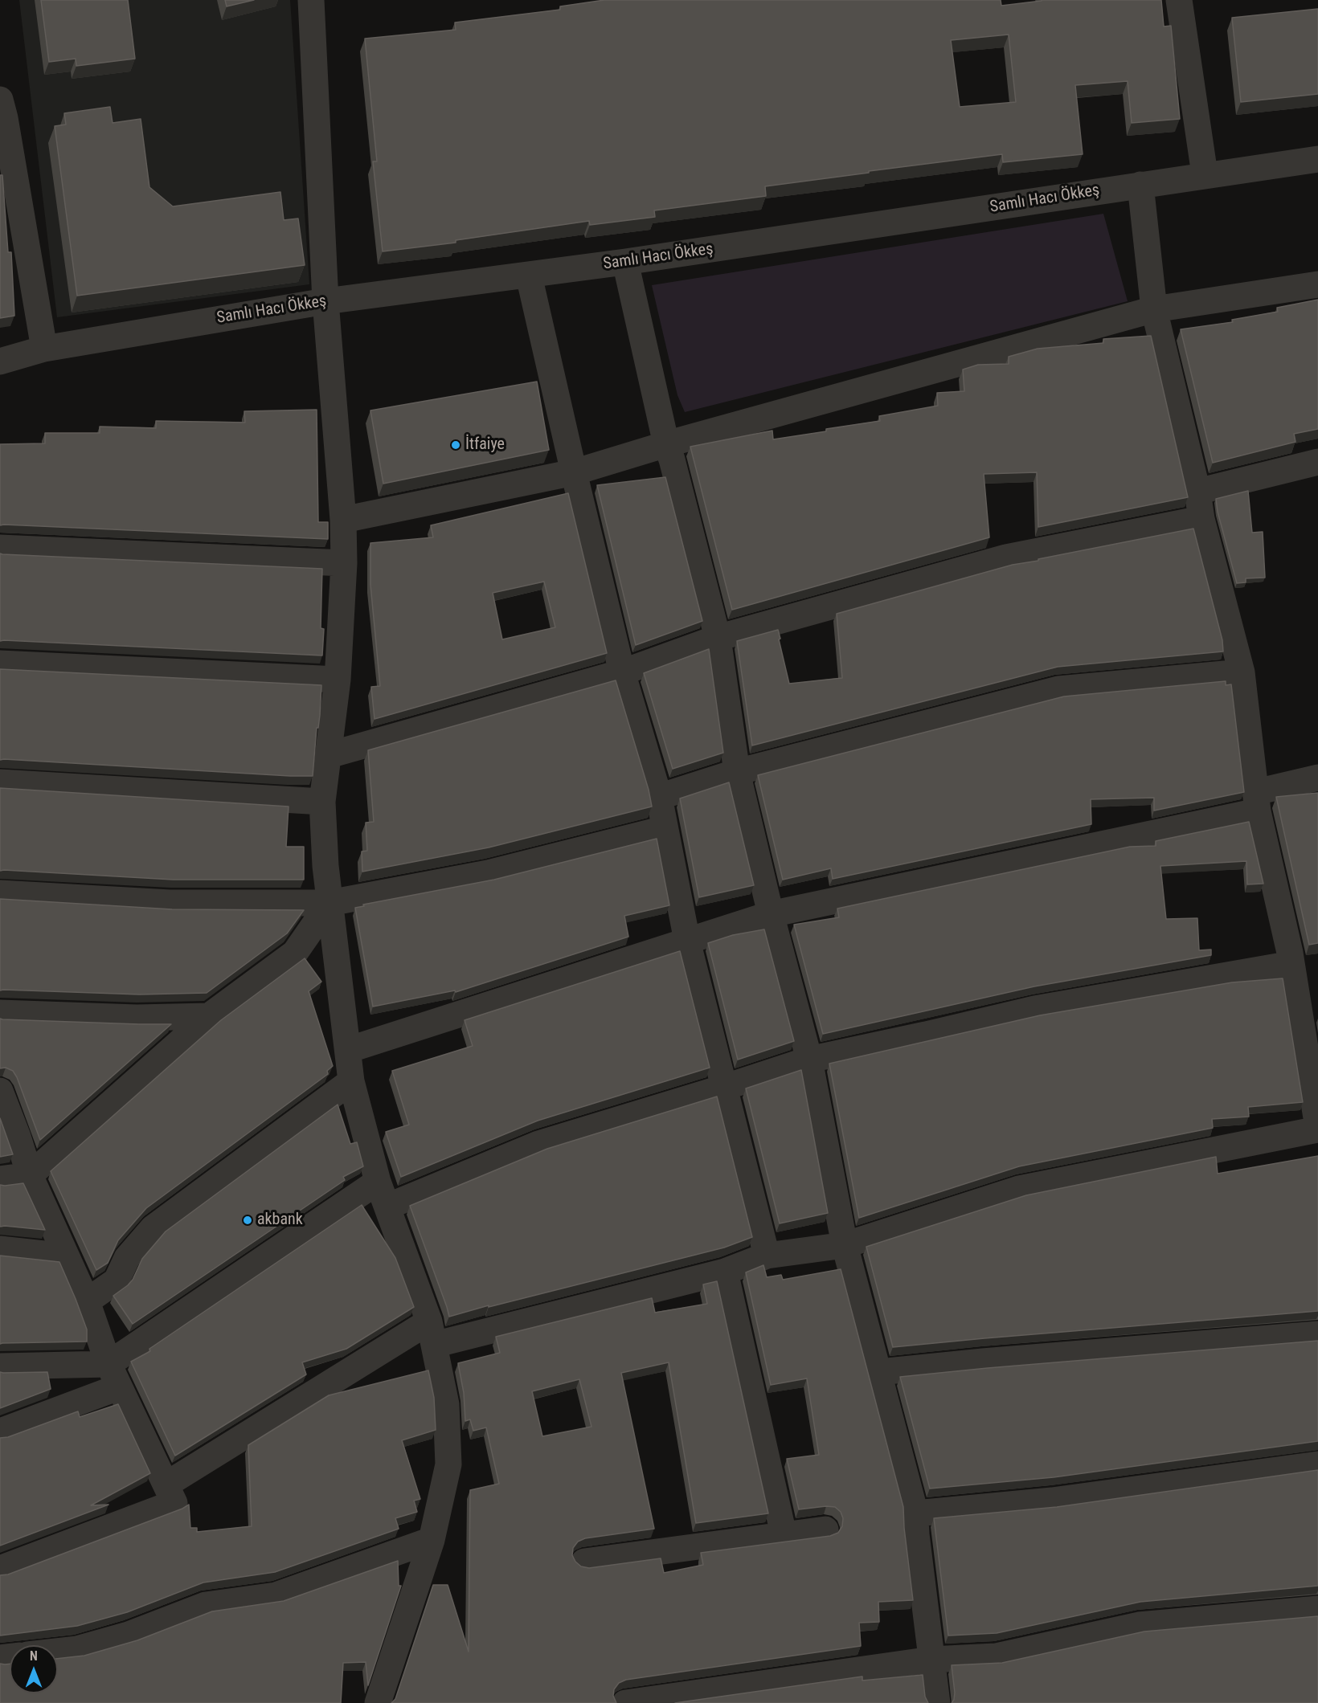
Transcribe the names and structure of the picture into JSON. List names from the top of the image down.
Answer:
{
  "streets": {
    "street": ["Samlı Hacı Ökkeş"]
  },
  "places": ["İtfaiye", "akbank"],
  "north": "top"
}
